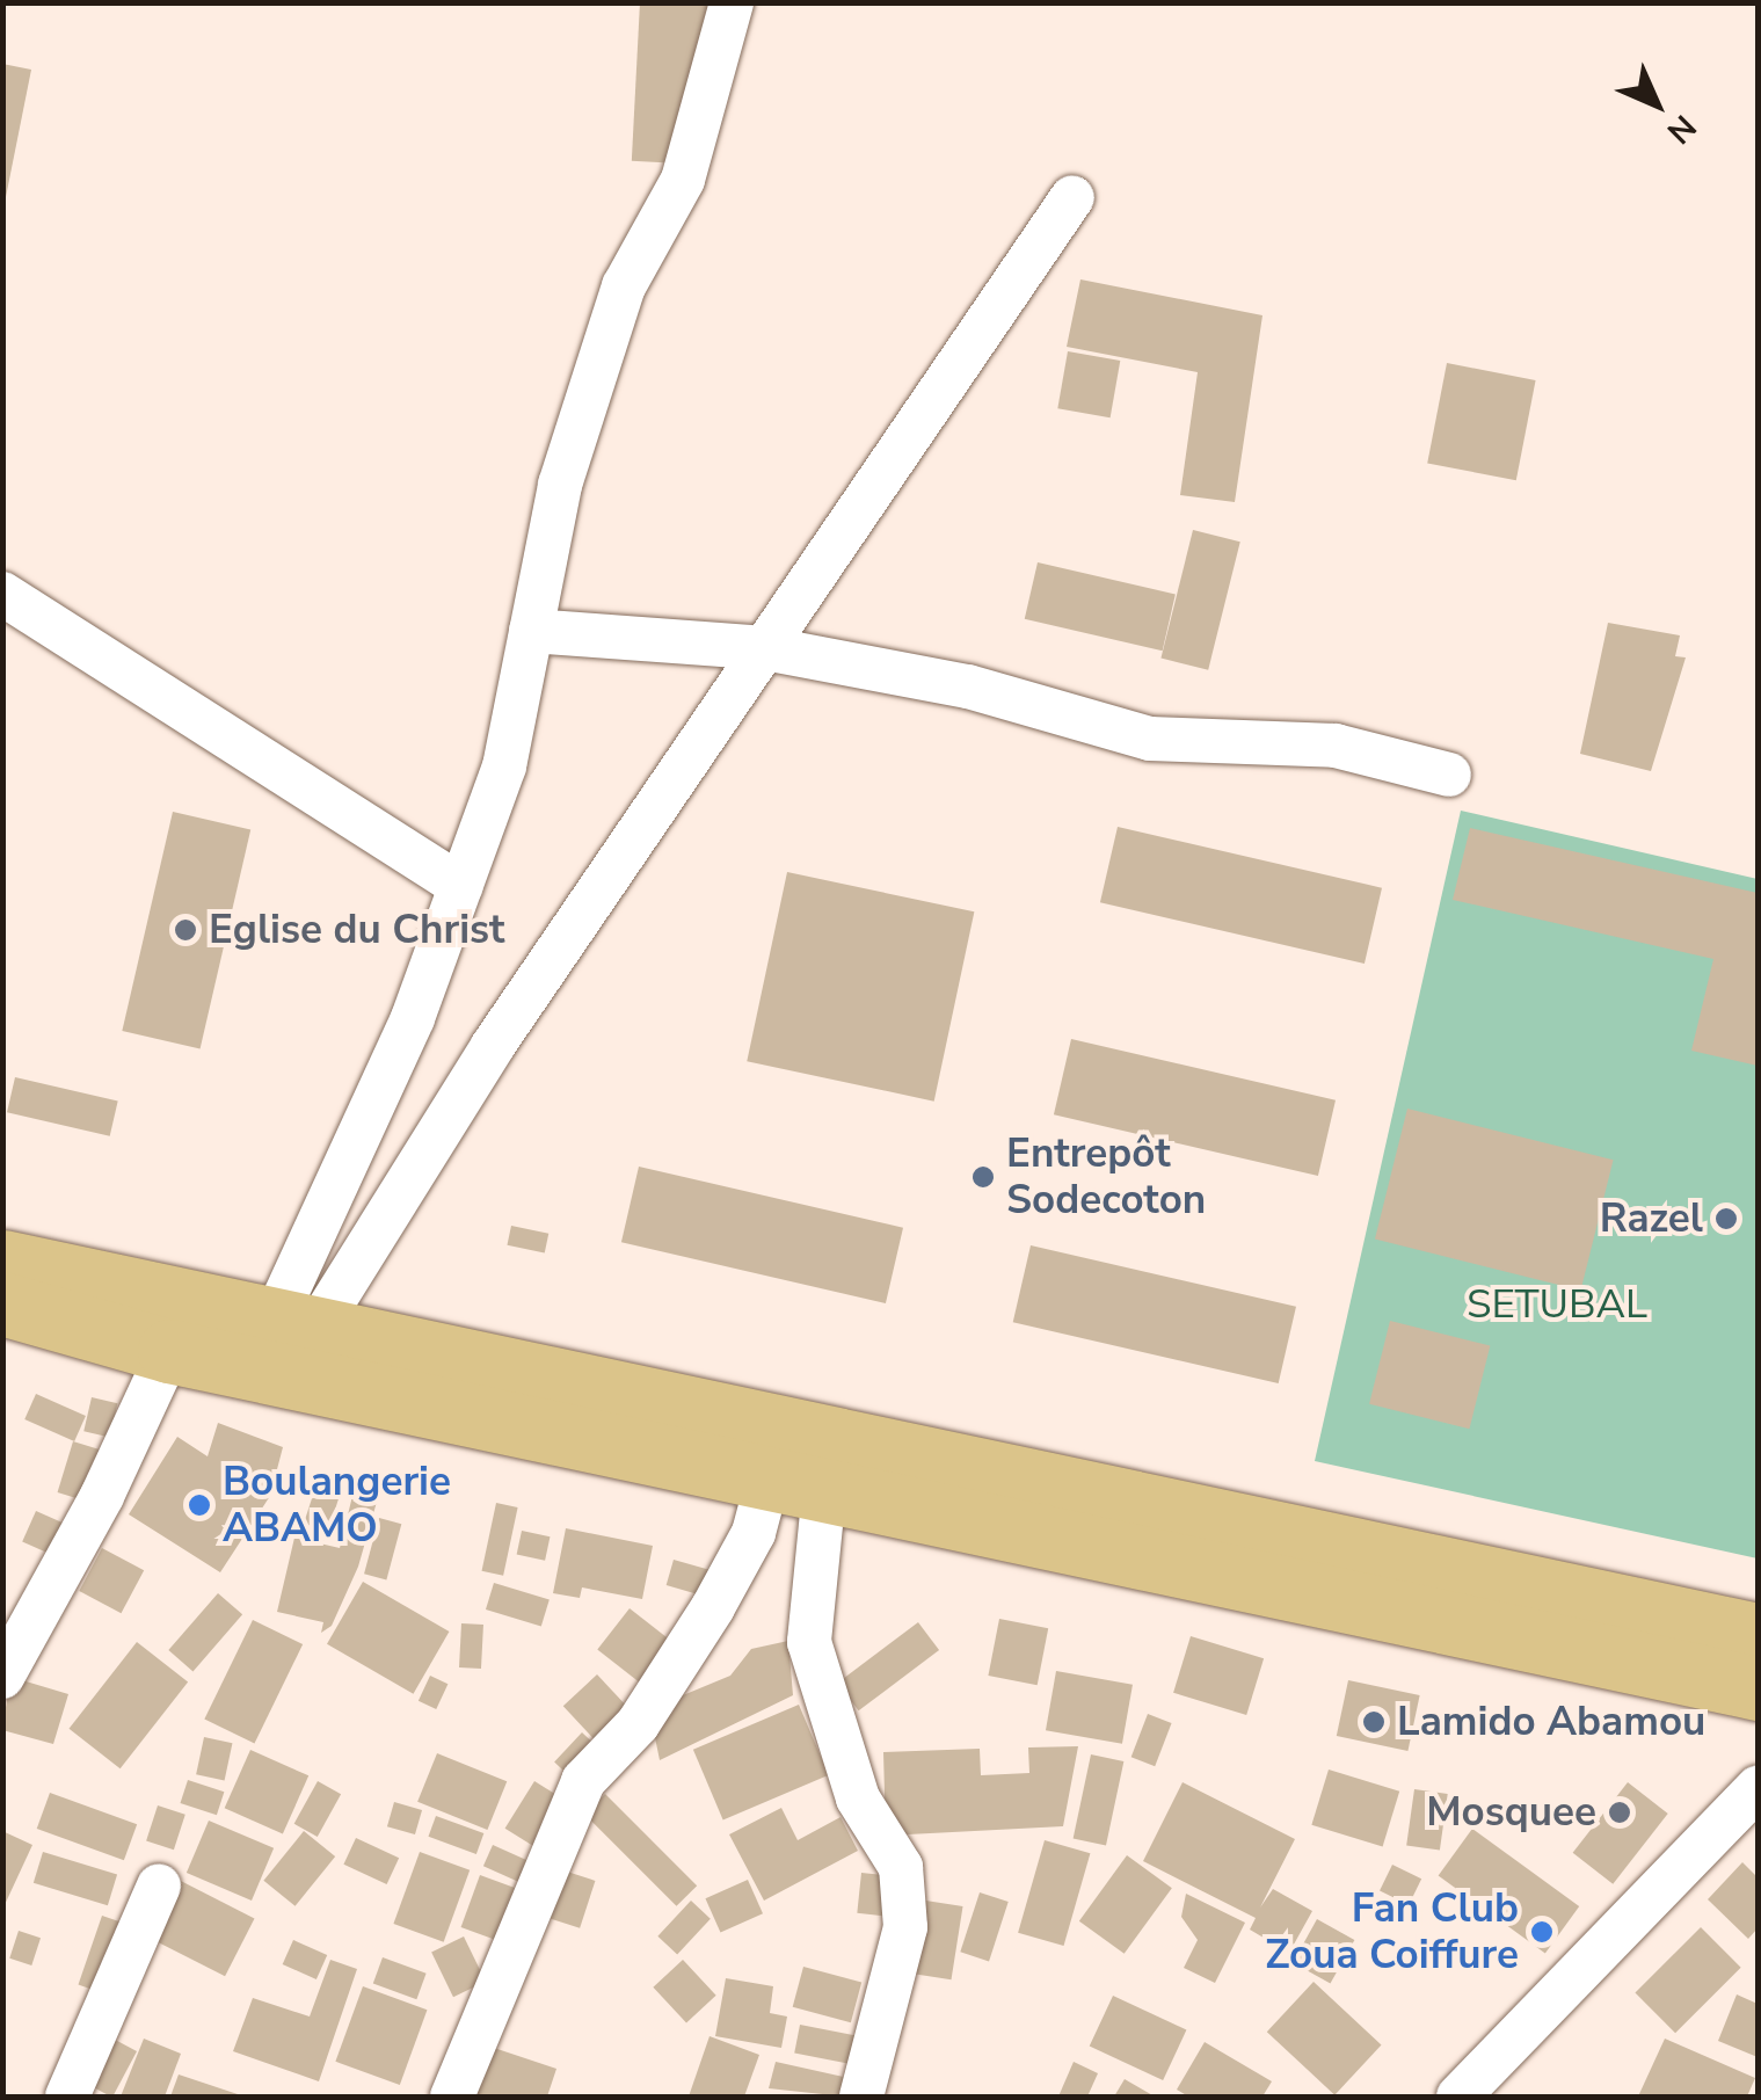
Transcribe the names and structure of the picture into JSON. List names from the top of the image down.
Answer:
{
  "parks": ["SETUBAL"],
  "places": [
    "Eglise du Christ",
    "Entrepôt Sodecoton",
    "Razel",
    "Boulangerie ABAMO",
    "Lamido Abamou",
    "Mosquee",
    "Fan Club Zoua Coiffure"
  ],
  "north": "bottom right"
}
